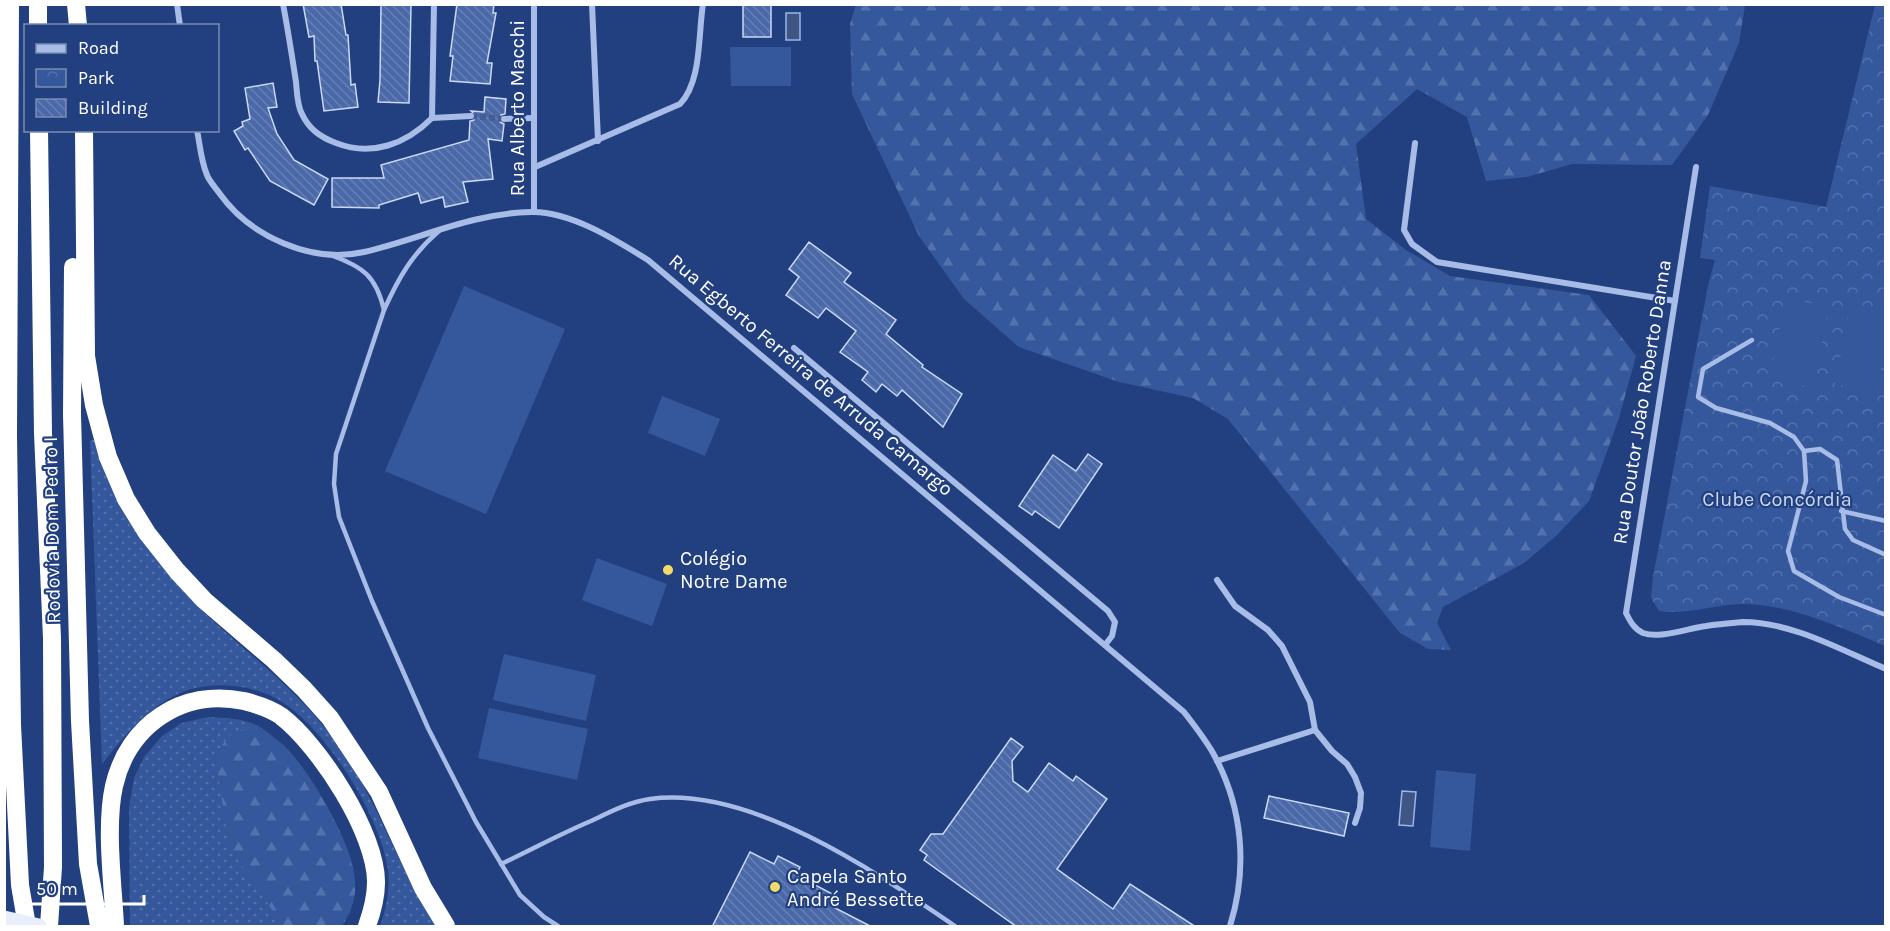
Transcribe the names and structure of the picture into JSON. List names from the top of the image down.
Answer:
{
  "streets": {
    "highway": ["Rodovia Dom Pedro I"],
    "street": ["Rua Alberto Macchi", "Rua Egberto Ferreira de Arruda Camargo", "Rua Doutor João Roberto Danna"]
  },
  "crossings": [
    ["Rua Alberto Macchi", "Rua Egberto Ferreira de Arruda Camargo"]
  ],
  "parks": ["Clube Concórdia"],
  "places": ["Colégio Notre Dame", "Capela Santo André Bessette"],
  "legend": ["Road", "Park", "Building"],
  "scale_bar": "50 m"
}
